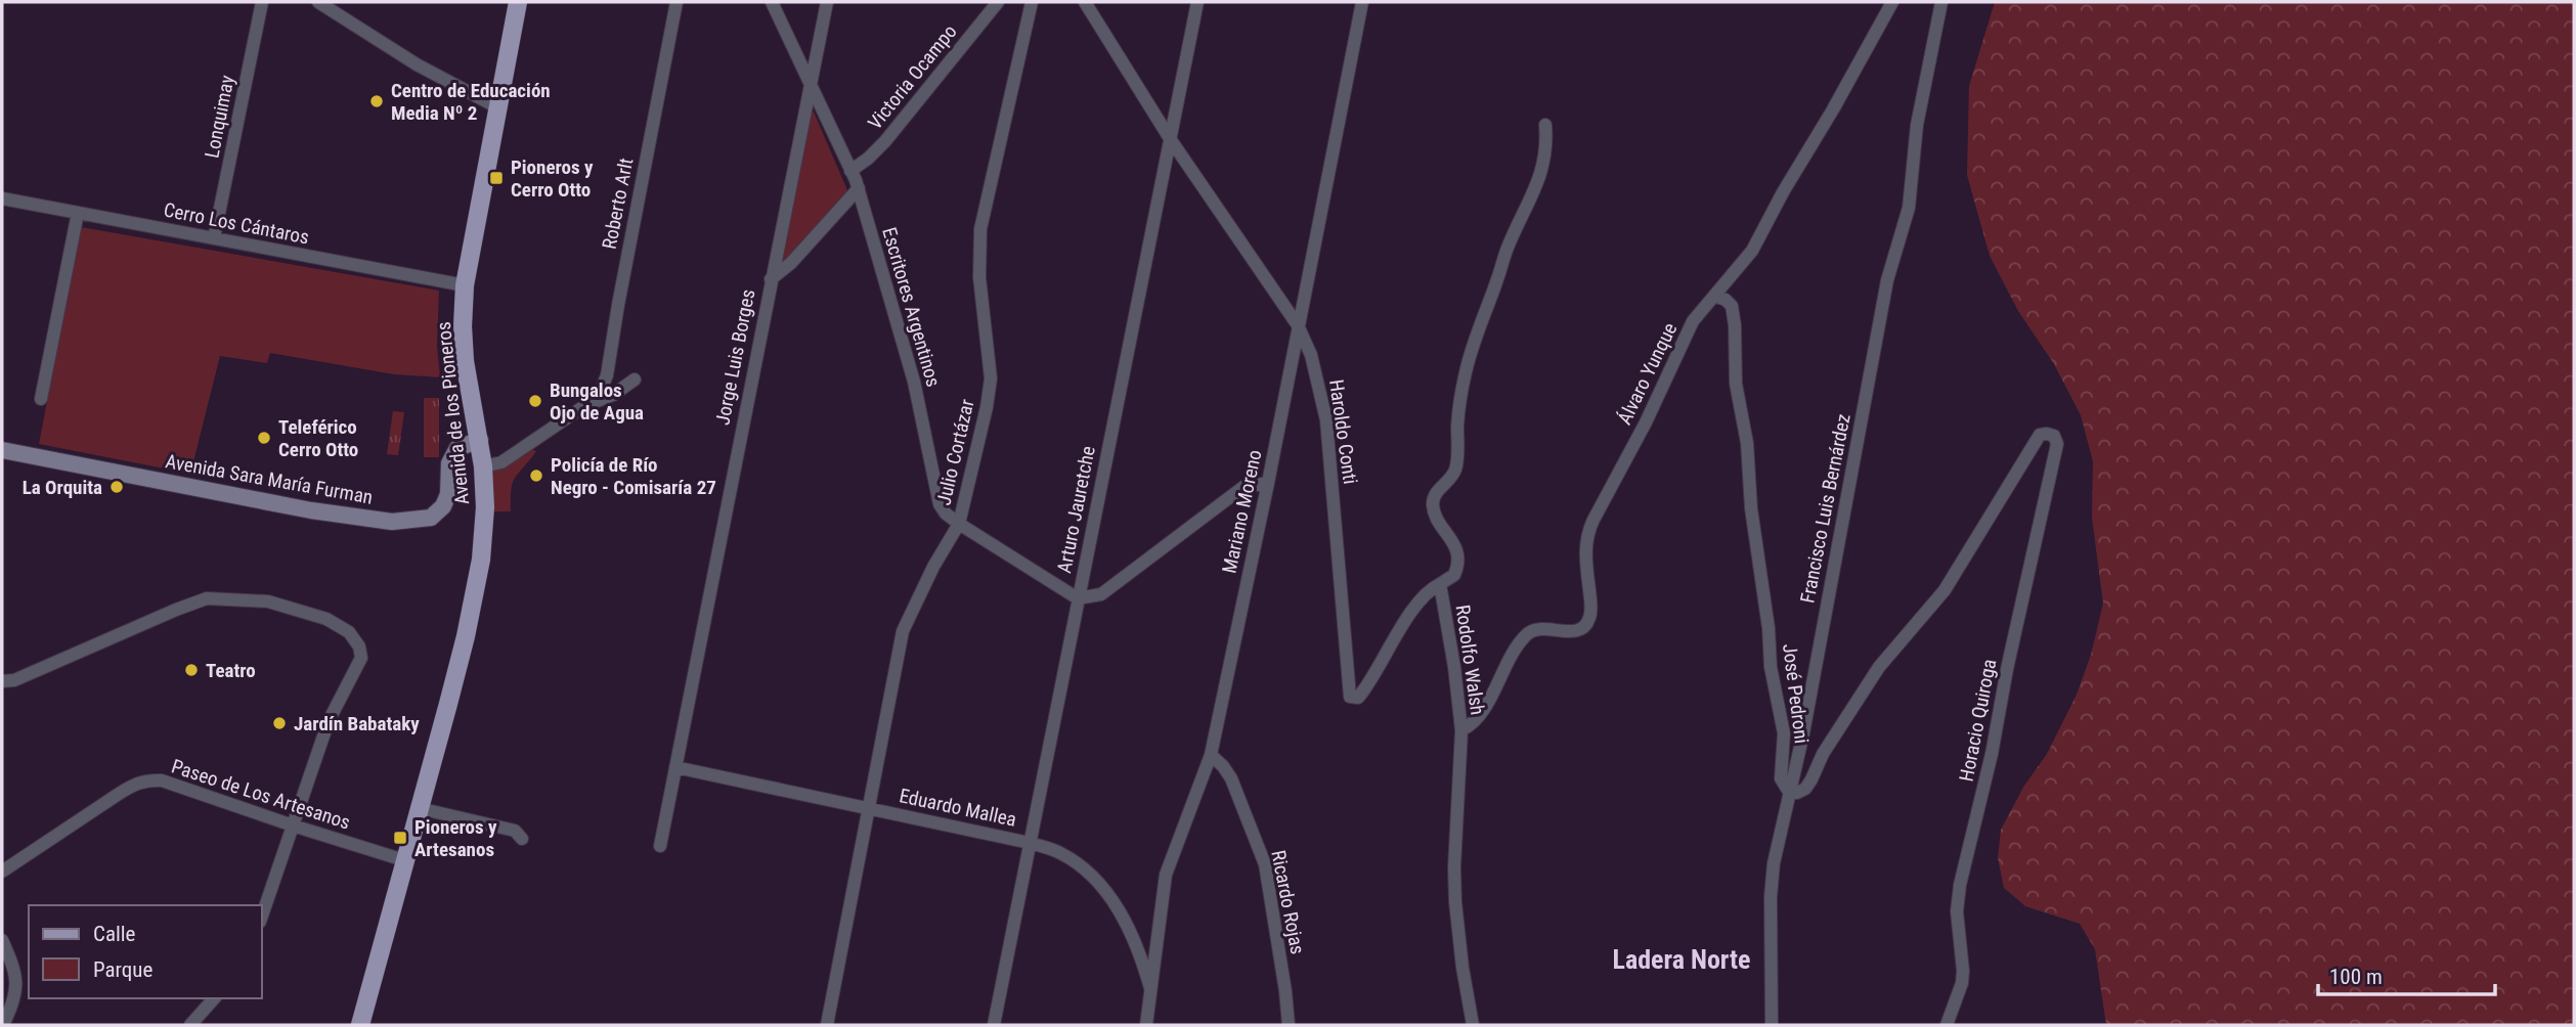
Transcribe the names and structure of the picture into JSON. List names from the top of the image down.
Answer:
{
  "streets": {
    "main road": ["Avenida de los Pioneros", "Avenida Sara María Furman"],
    "street": [
      "Victoria Ocampo",
      "Lonquimay",
      "Roberto Arlt",
      "Cerro Los Cántaros",
      "Escritores Argentinos",
      "Jorge Luis Borges",
      "Álvaro Yunque",
      "Haroldo Conti",
      "Julio Cortázar",
      "Francisco Luis Bernárdez",
      "Arturo Jauretche",
      "Mariano Moreno",
      "Rodolfo Walsh",
      "José Pedroni",
      "Horacio Quiroga",
      "Paseo de Los Artesanos",
      "Eduardo Mallea",
      "Ricardo Rojas"
    ]
  },
  "crossings": [
    ["Victoria Ocampo", "Escritores Argentinos"],
    ["Lonquimay", "Cerro Los Cántaros"],
    ["Cerro Los Cántaros", "Avenida de los Pioneros"],
    ["Escritores Argentinos", "Jorge Luis Borges"],
    ["Escritores Argentinos", "Julio Cortázar"],
    ["Escritores Argentinos", "Arturo Jauretche"],
    ["Jorge Luis Borges", "Eduardo Mallea"],
    ["Álvaro Yunque", "Rodolfo Walsh"],
    ["Álvaro Yunque", "José Pedroni"],
    ["Avenida de los Pioneros", "Avenida Sara María Furman"],
    ["Avenida de los Pioneros", "Paseo de Los Artesanos"],
    ["Haroldo Conti", "Arturo Jauretche"],
    ["Haroldo Conti", "Mariano Moreno"],
    ["Haroldo Conti", "Rodolfo Walsh"],
    ["Julio Cortázar", "Eduardo Mallea"],
    ["Francisco Luis Bernárdez", "José Pedroni"],
    ["Arturo Jauretche", "Eduardo Mallea"],
    ["Mariano Moreno", "Eduardo Mallea"],
    ["Mariano Moreno", "Ricardo Rojas"],
    ["José Pedroni", "Horacio Quiroga"]
  ],
  "districts": ["Ladera Norte"],
  "places": {
    "other": [
      "Centro de Educación Media Nº 2",
      "Bungalos Ojo de Agua",
      "Teleférico Cerro Otto",
      "Policía de Río Negro - Comisaría 27",
      "La Orquita",
      "Teatro",
      "Jardín Babataky"
    ],
    "transit": ["Pioneros y Cerro Otto", "Pioneros y Artesanos"]
  },
  "legend": ["Calle", "Parque"],
  "scale_bar": "100 m"
}
